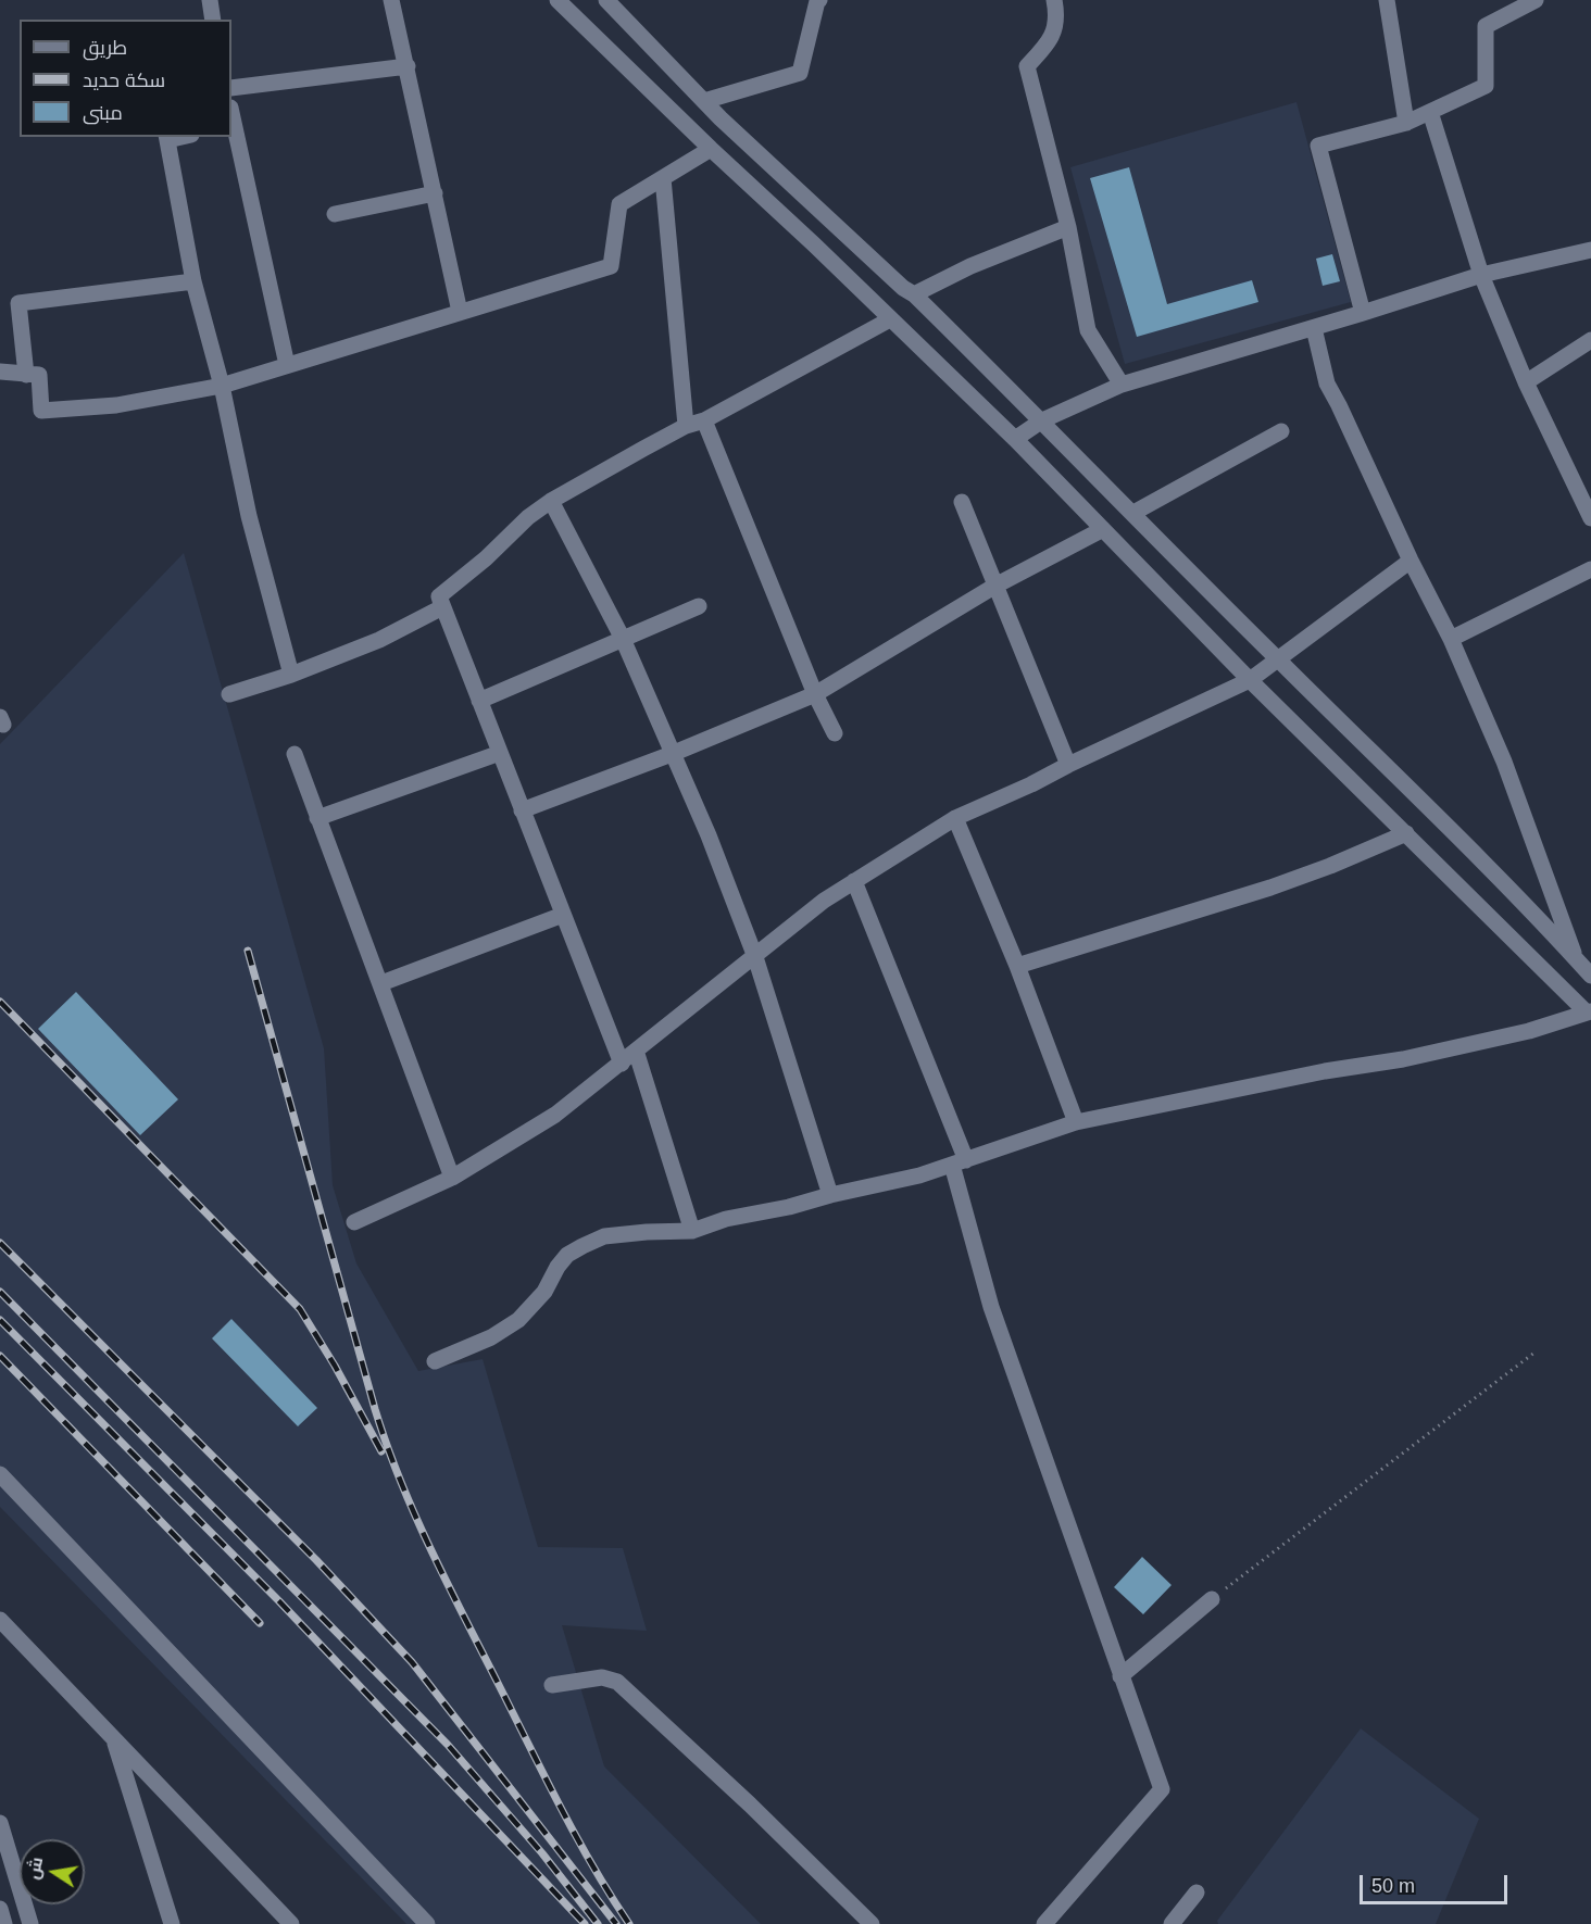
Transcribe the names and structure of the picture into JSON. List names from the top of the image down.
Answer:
{
  "legend": ["طريق", "سكة حديد", "مبنى"],
  "scale_bar": "50 m",
  "north": "left"
}
